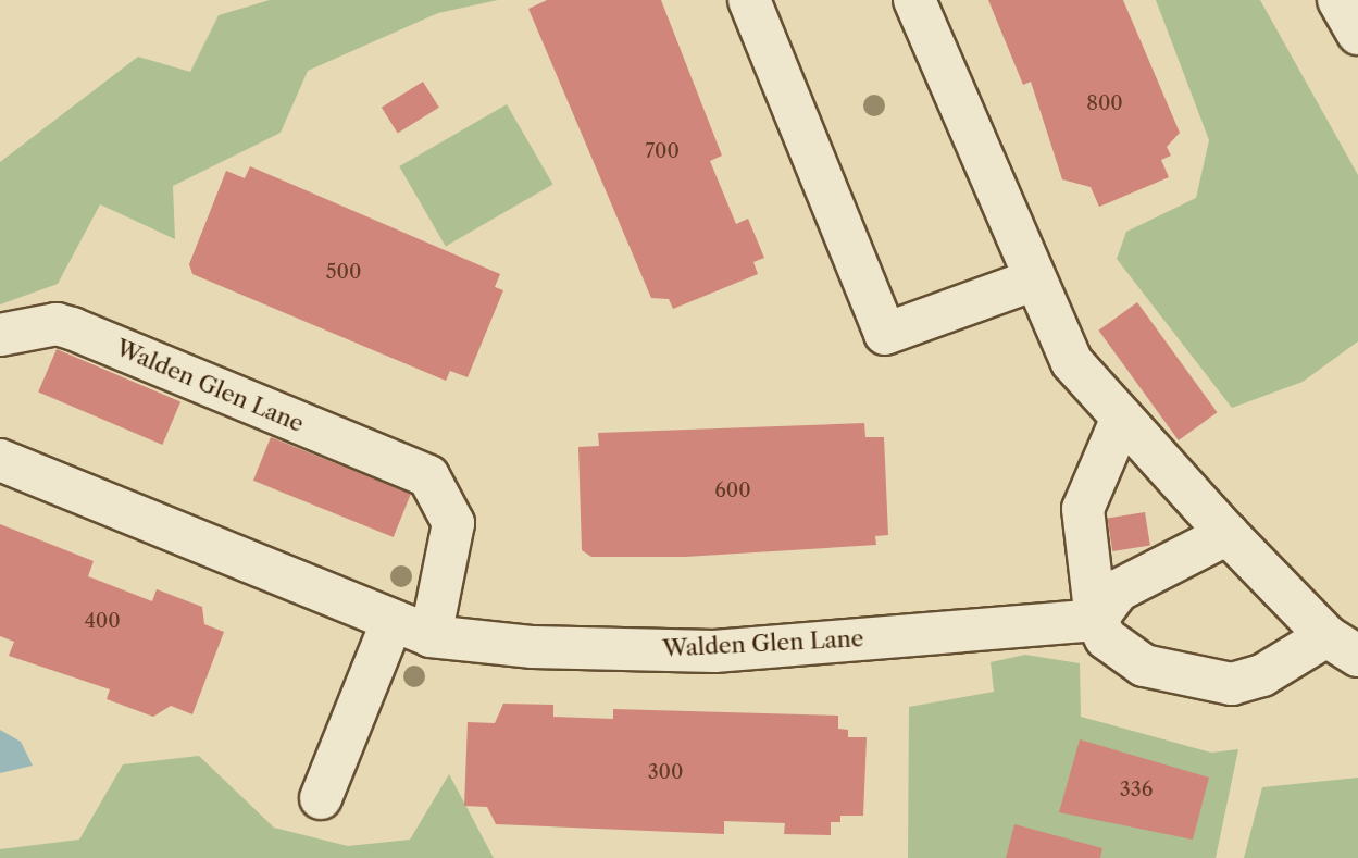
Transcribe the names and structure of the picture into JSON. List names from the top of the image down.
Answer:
{
  "streets": {
    "street": ["Walden Glen Lane"]
  },
  "house_numbers": [
    "800",
    "700",
    "500",
    "600",
    "400",
    "300",
    "336"
  ]
}
